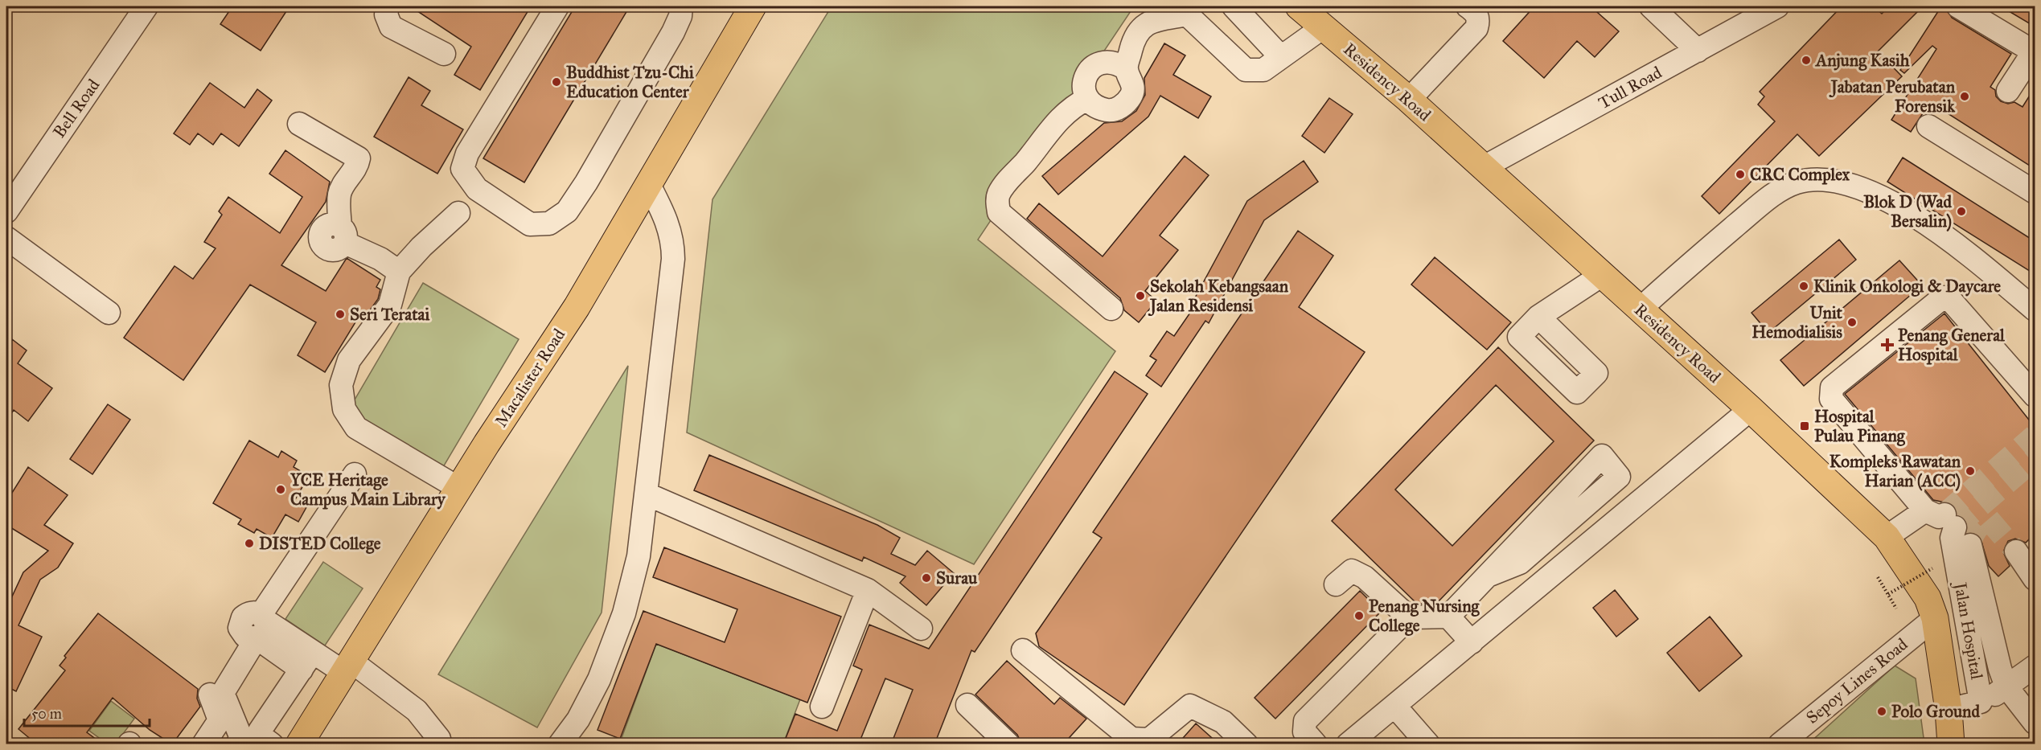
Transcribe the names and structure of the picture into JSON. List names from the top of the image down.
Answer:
{
  "streets": {
    "main road": ["Residency Road", "Macalister Road"],
    "street": [
      "Tull Road",
      "Bell Road",
      "Jalan Hospital",
      "Sepoy Lines Road"
    ]
  },
  "crossings": [
    ["Residency Road", "Tull Road"],
    ["Residency Road", "Jalan Hospital"],
    ["Residency Road", "Sepoy Lines Road"]
  ],
  "places": {
    "other": [
      "Anjung Kasih",
      "Buddhist Tzu-Chi Education Center",
      "Jabatan Perubatan Forensik",
      "CRC Complex",
      "Blok D (Wad Bersalin)",
      "Klinik Onkologi & Daycare",
      "Sekolah Kebangsaan Jalan Residensi",
      "Seri Teratai",
      "Unit Hemodialisis",
      "Kompleks Rawatan Harian (ACC)",
      "YCE Heritage Campus Main Library",
      "DISTED College",
      "Surau",
      "Penang Nursing College",
      "Polo Ground"
    ],
    "health": ["Penang General Hospital"],
    "transit": ["Hospital Pulau Pinang"]
  },
  "scale_bar": "50 m"
}
